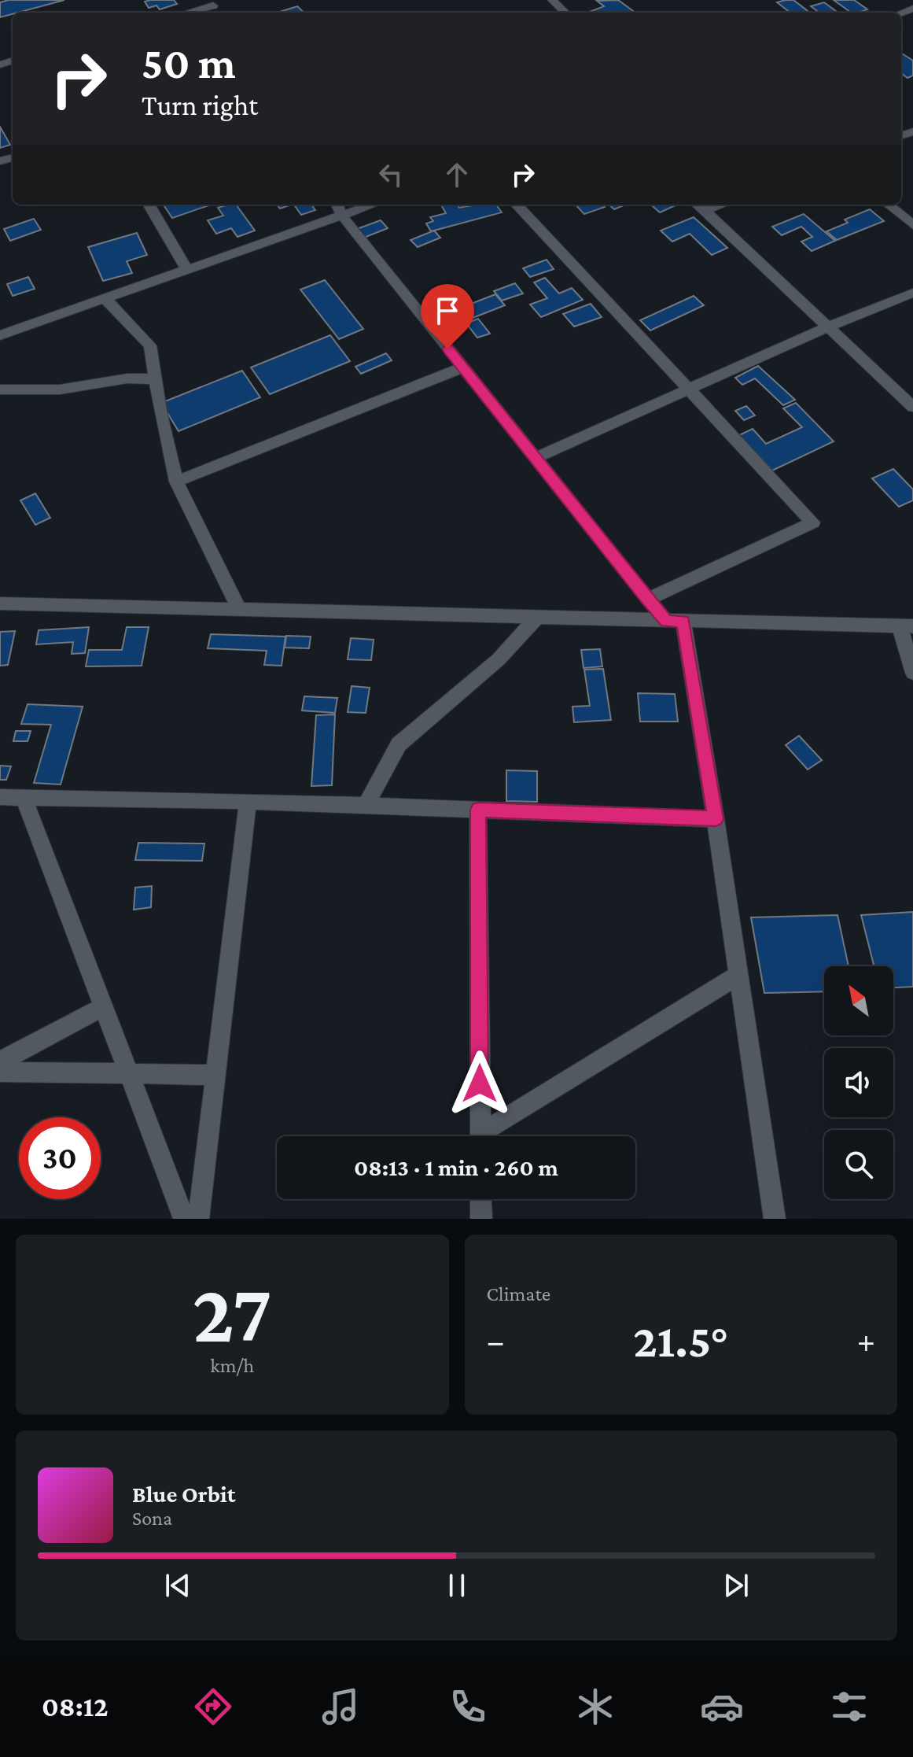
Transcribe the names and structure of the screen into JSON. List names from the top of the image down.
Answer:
{
  "north": "top left",
  "page": {
    "turn": ["50 m", "Turn right"],
    "limit": "30",
    "trip": "08:13 · 1 min · 260 m",
    "tile": [
      ["27", "km/h"],
      "Climate"
    ],
    "heat": ["−", "21.5°", "+"],
    "song": ["Blue Orbit", "Sona"],
    "tabs": "08:12"
  }
}
